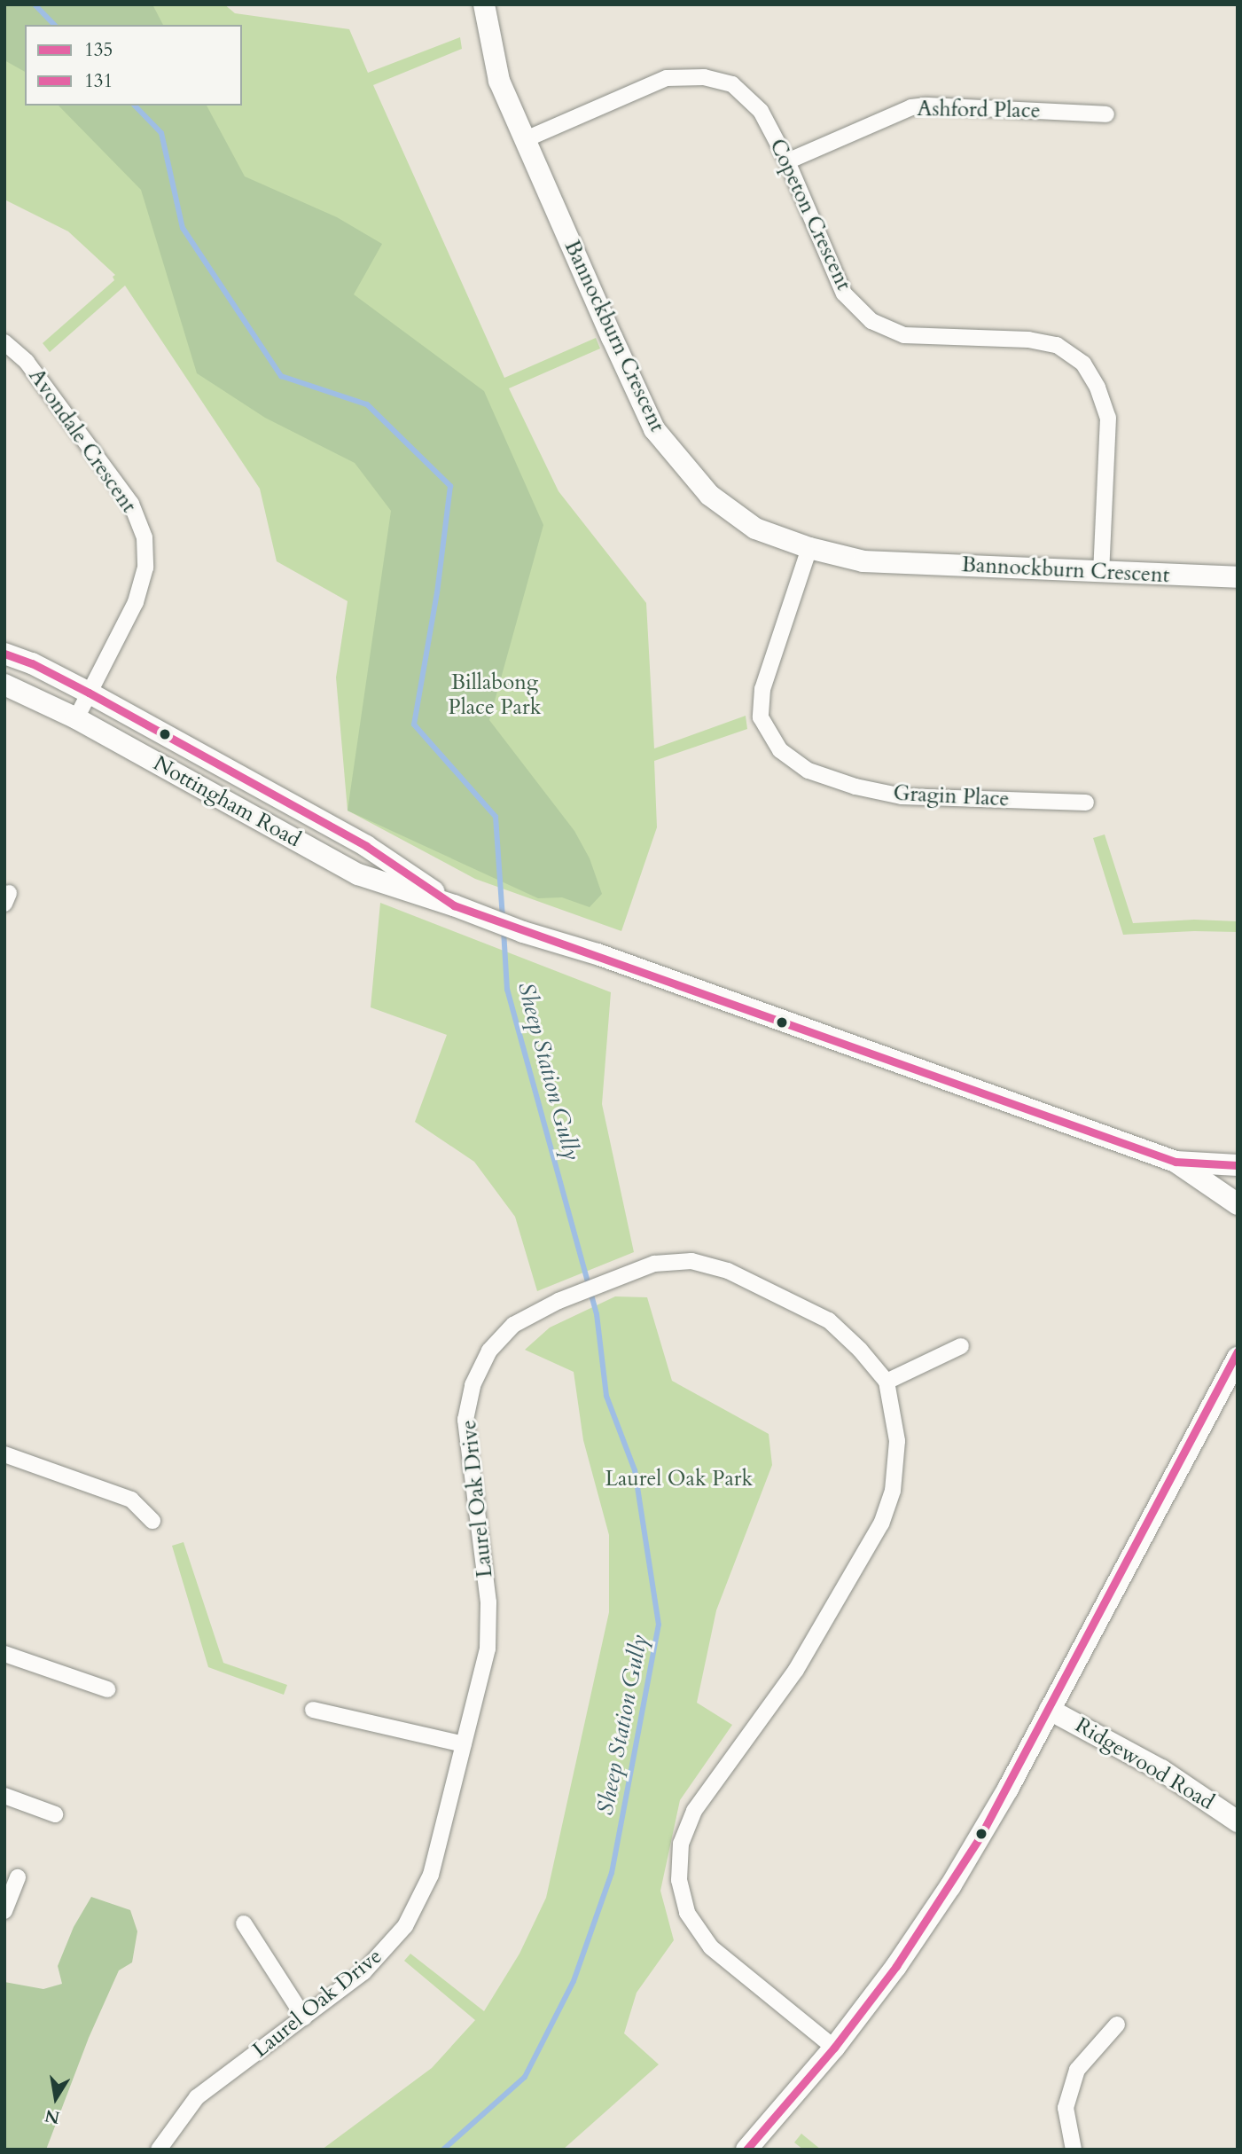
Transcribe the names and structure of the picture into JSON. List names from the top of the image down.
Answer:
{
  "streets": {
    "street": [
      "Ashford Place",
      "Copeton Crescent",
      "Bannockburn Crescent",
      "Avondale Crescent",
      "Gragin Place",
      "Nottingham Road",
      "Laurel Oak Drive",
      "Ridgewood Road"
    ]
  },
  "crossings": [
    ["Ashford Place", "Copeton Crescent"],
    ["Copeton Crescent", "Bannockburn Crescent"],
    ["Bannockburn Crescent", "Gragin Place"],
    ["Avondale Crescent", "Nottingham Road"]
  ],
  "water": ["Sheep Station Gully"],
  "parks": ["Billabong Place Park", "Laurel Oak Park"],
  "lines": ["transit line 135", "transit line 131"],
  "legend": ["135", "131"],
  "north": "bottom"
}
